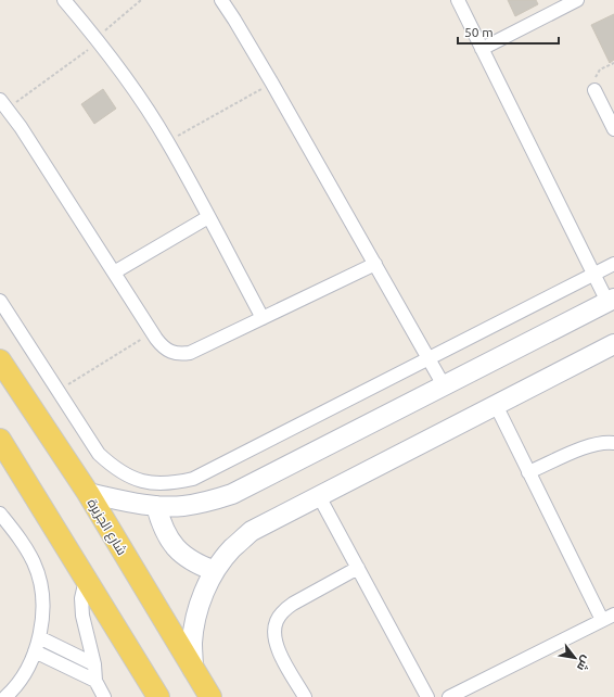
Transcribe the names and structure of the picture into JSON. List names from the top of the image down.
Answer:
{
  "streets": {
    "main road": ["شارع الجزيرة"]
  },
  "scale_bar": "50 m",
  "north": "bottom right"
}
